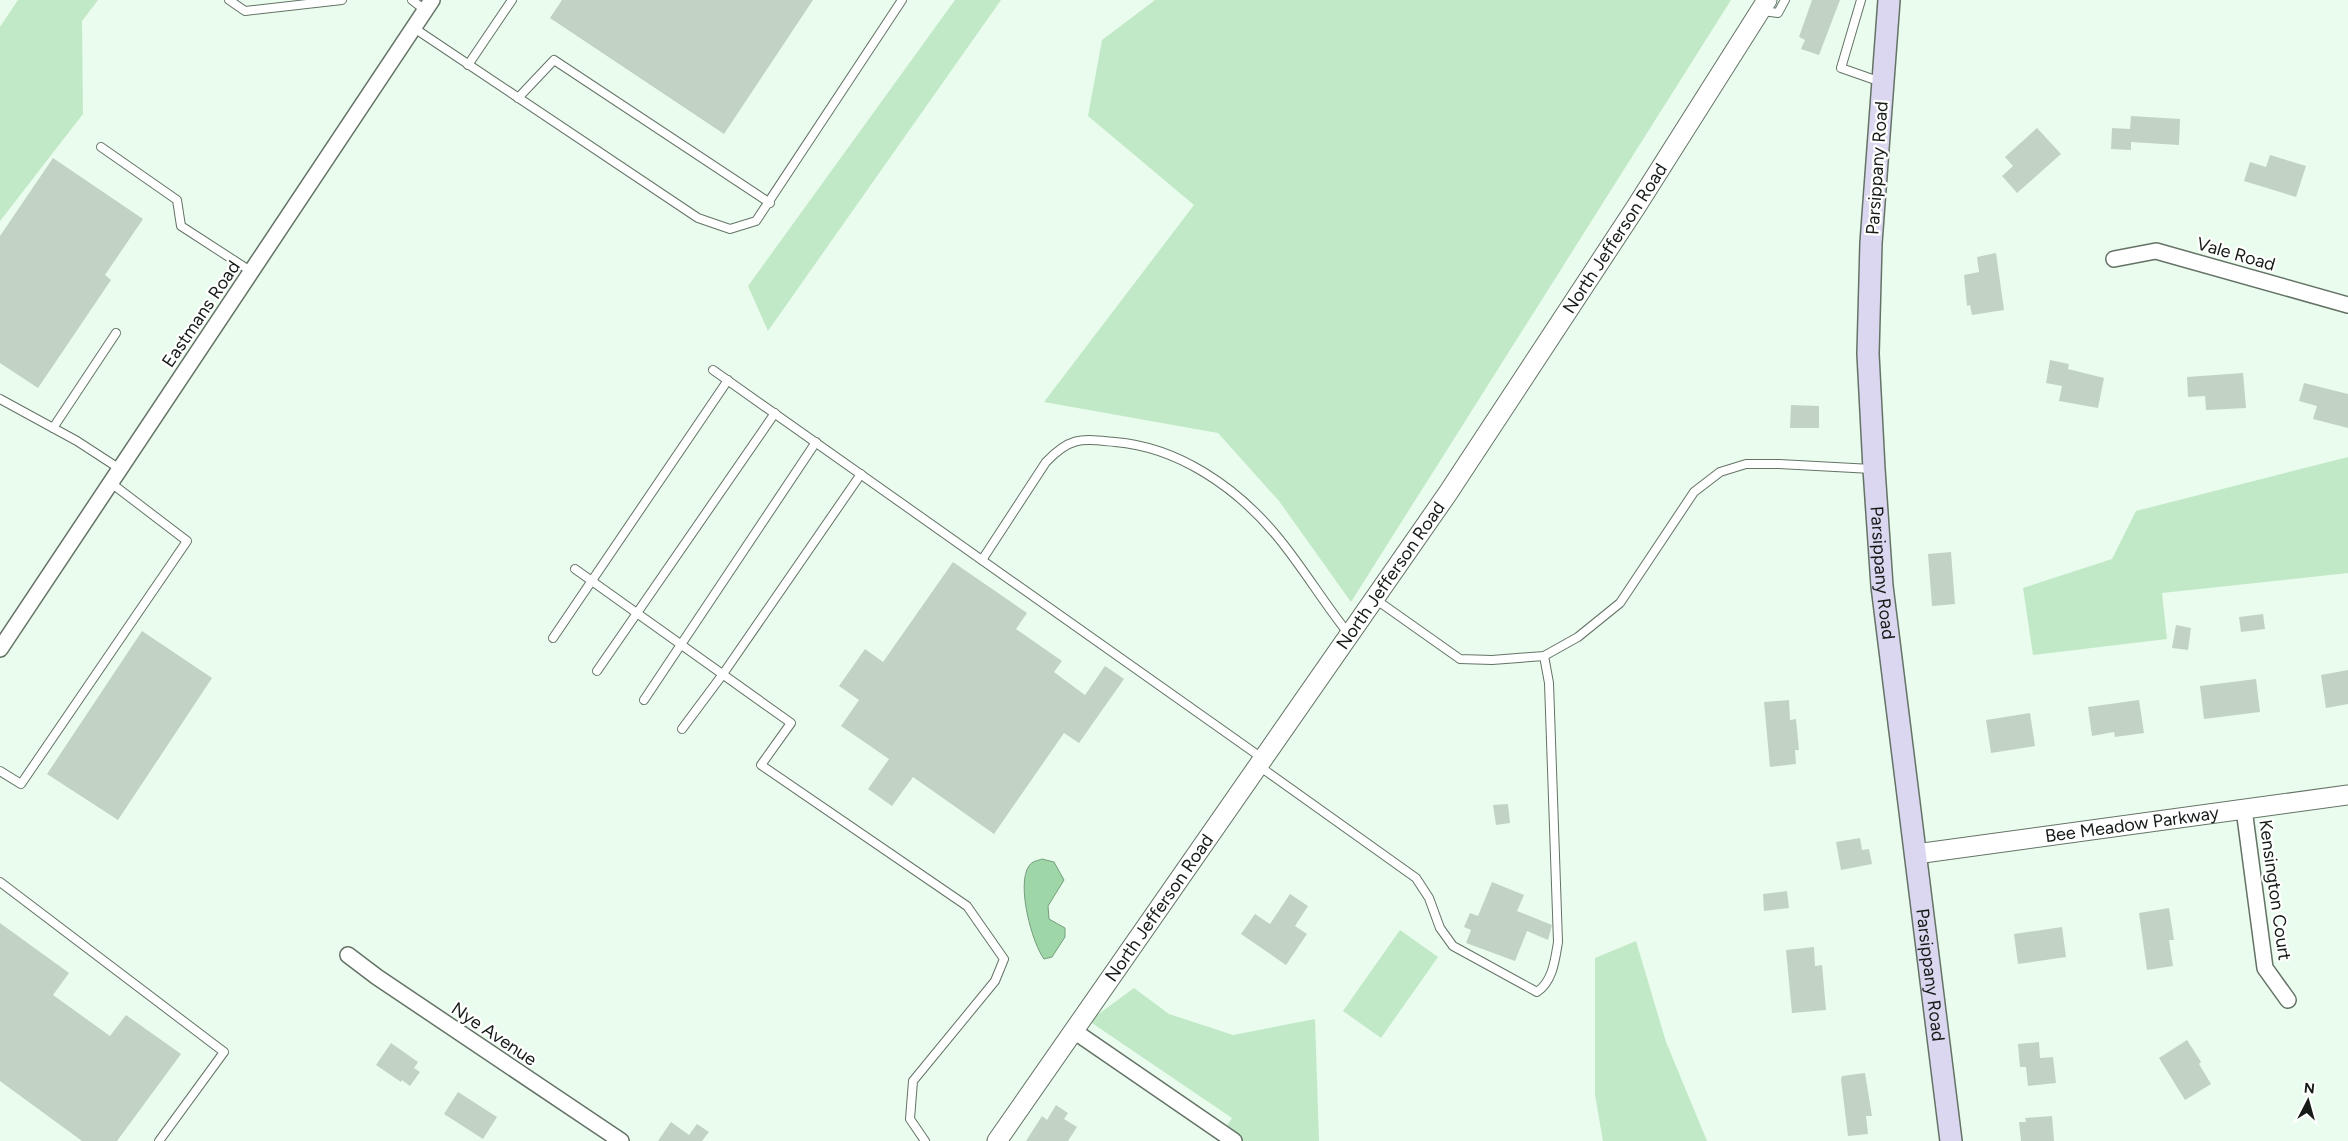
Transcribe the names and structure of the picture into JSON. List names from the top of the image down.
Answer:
{
  "streets": {
    "main road": ["Parsippany Road"],
    "street": [
      "North Jefferson Road",
      "Vale Road",
      "Eastmans Road",
      "Bee Meadow Parkway",
      "Kensington Court",
      "Nye Avenue"
    ]
  },
  "crossings": [
    ["Parsippany Road", "Bee Meadow Parkway"],
    ["Bee Meadow Parkway", "Kensington Court"]
  ],
  "north": "top"
}
